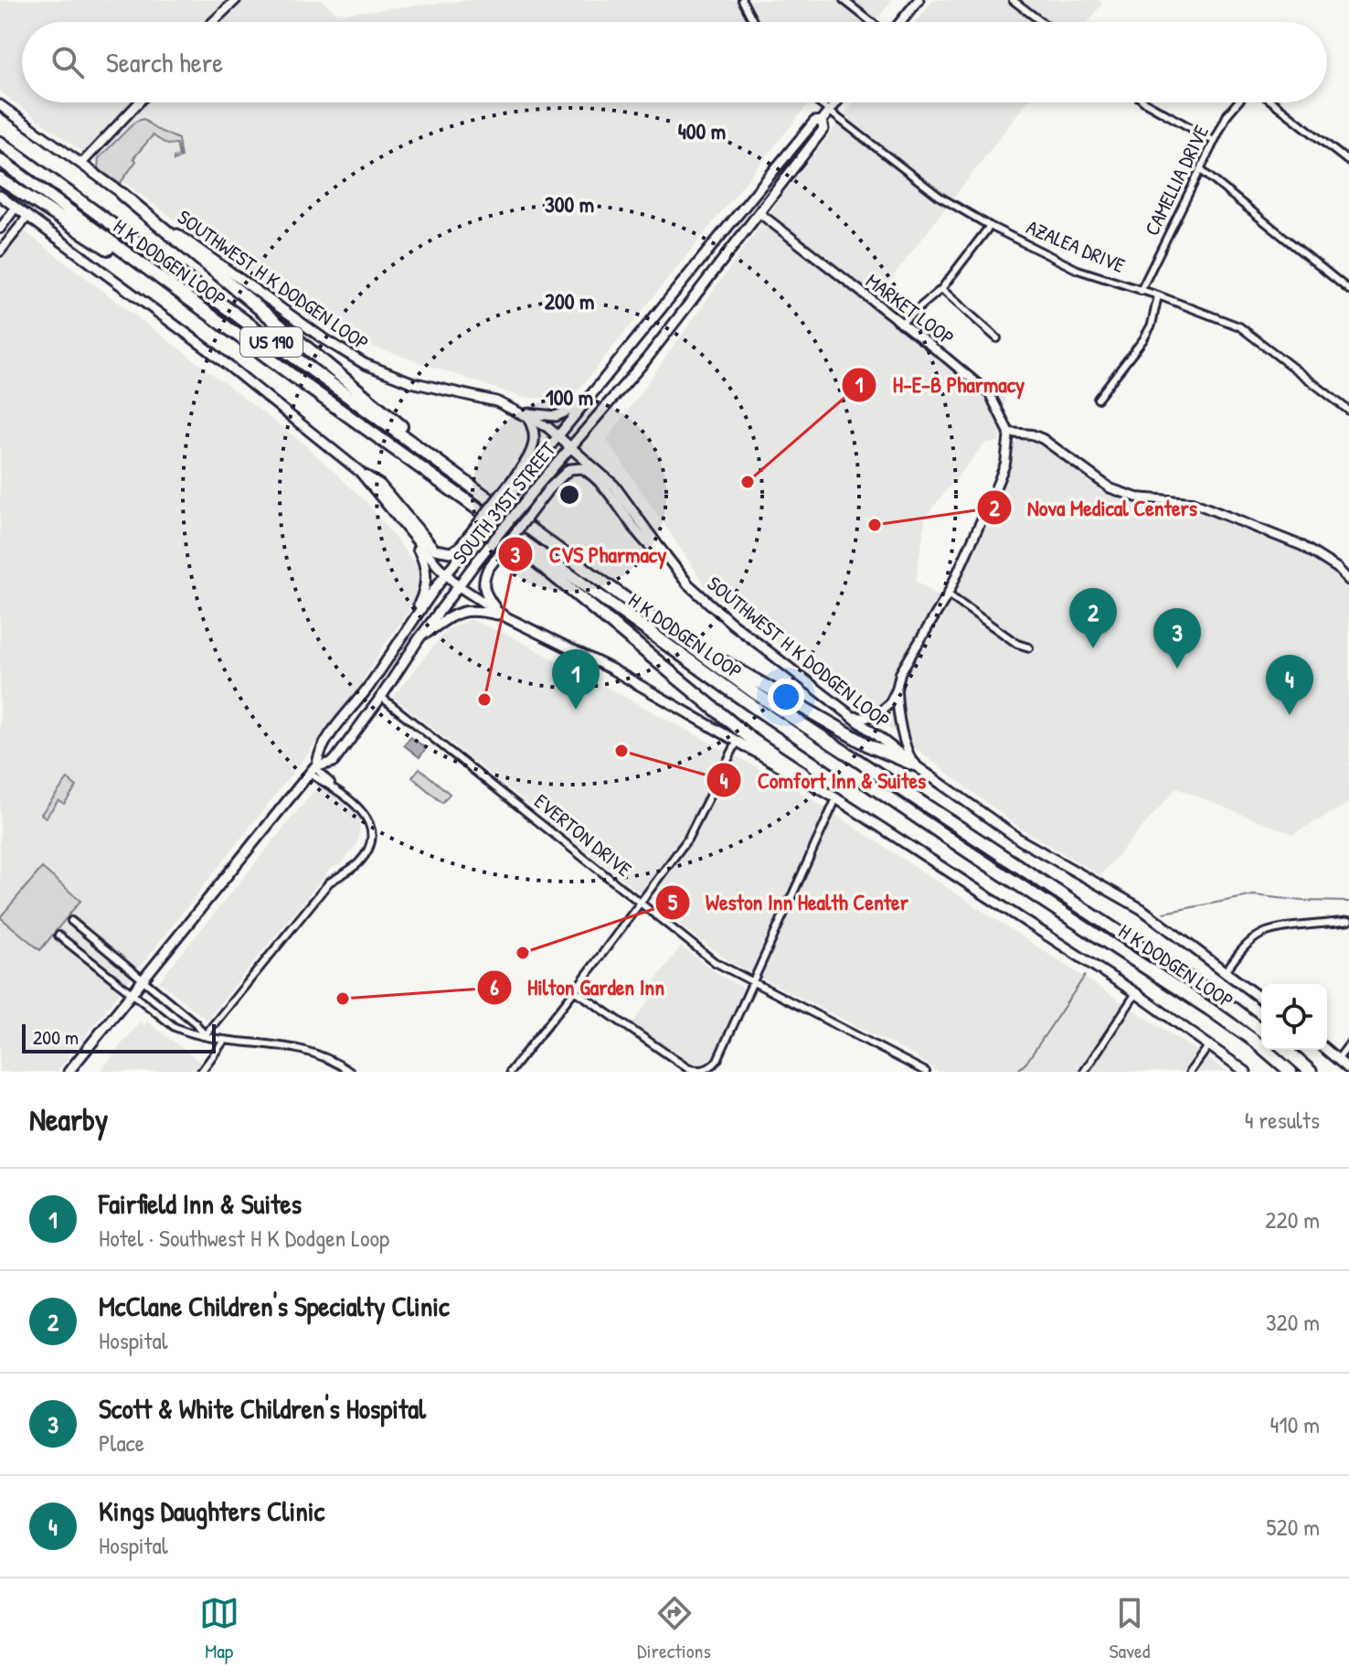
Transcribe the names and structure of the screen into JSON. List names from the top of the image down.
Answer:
{
  "streets": {
    "highway": ["H K DODGEN LOOP", "US 190"],
    "main road": ["SOUTHWEST H K DODGEN LOOP", "SOUTH 31ST STREET"],
    "street": [
      "CAMELLIA DRIVE",
      "AZALEA DRIVE",
      "MARKET LOOP",
      "EVERTON DRIVE"
    ]
  },
  "crossings": [
    ["CAMELLIA DRIVE", "AZALEA DRIVE"],
    ["AZALEA DRIVE", "SOUTH 31ST STREET"],
    ["SOUTHWEST H K DODGEN LOOP", "SOUTH 31ST STREET"],
    ["MARKET LOOP", "SOUTH 31ST STREET"],
    ["SOUTH 31ST STREET", "EVERTON DRIVE"]
  ],
  "places": [
    "H-E-B Pharmacy",
    "Nova Medical Centers",
    "CVS Pharmacy",
    "Comfort Inn & Suites",
    "Weston Inn Health Center",
    "Hilton Garden Inn"
  ],
  "scale_bar": "200 m",
  "page": {
    "search": "Search here",
    "pins": [
      "2",
      "3",
      "1",
      "4"
    ],
    "scale": "200 m",
    "heading": ["Nearby", "4 results"],
    "list": [
      {
        "mark": "1",
        "name": "Fairfield Inn & Suites",
        "note": "Hotel · Southwest H K Dodgen Loop",
        "value": "220 m"
      },
      {
        "mark": "2",
        "name": "McClane Children's Specialty Clinic",
        "note": "Hospital",
        "value": "320 m"
      },
      {
        "mark": "3",
        "name": "Scott & White Children's Hospital",
        "note": "Place",
        "value": "410 m"
      },
      {
        "mark": "4",
        "name": "Kings Daughters Clinic",
        "note": "Hospital",
        "value": "520 m"
      }
    ],
    "nav": ["Map", "Directions", "Saved"]
  },
  "rings": [
    "400 m",
    "300 m",
    "200 m",
    "100 m"
  ]
}
